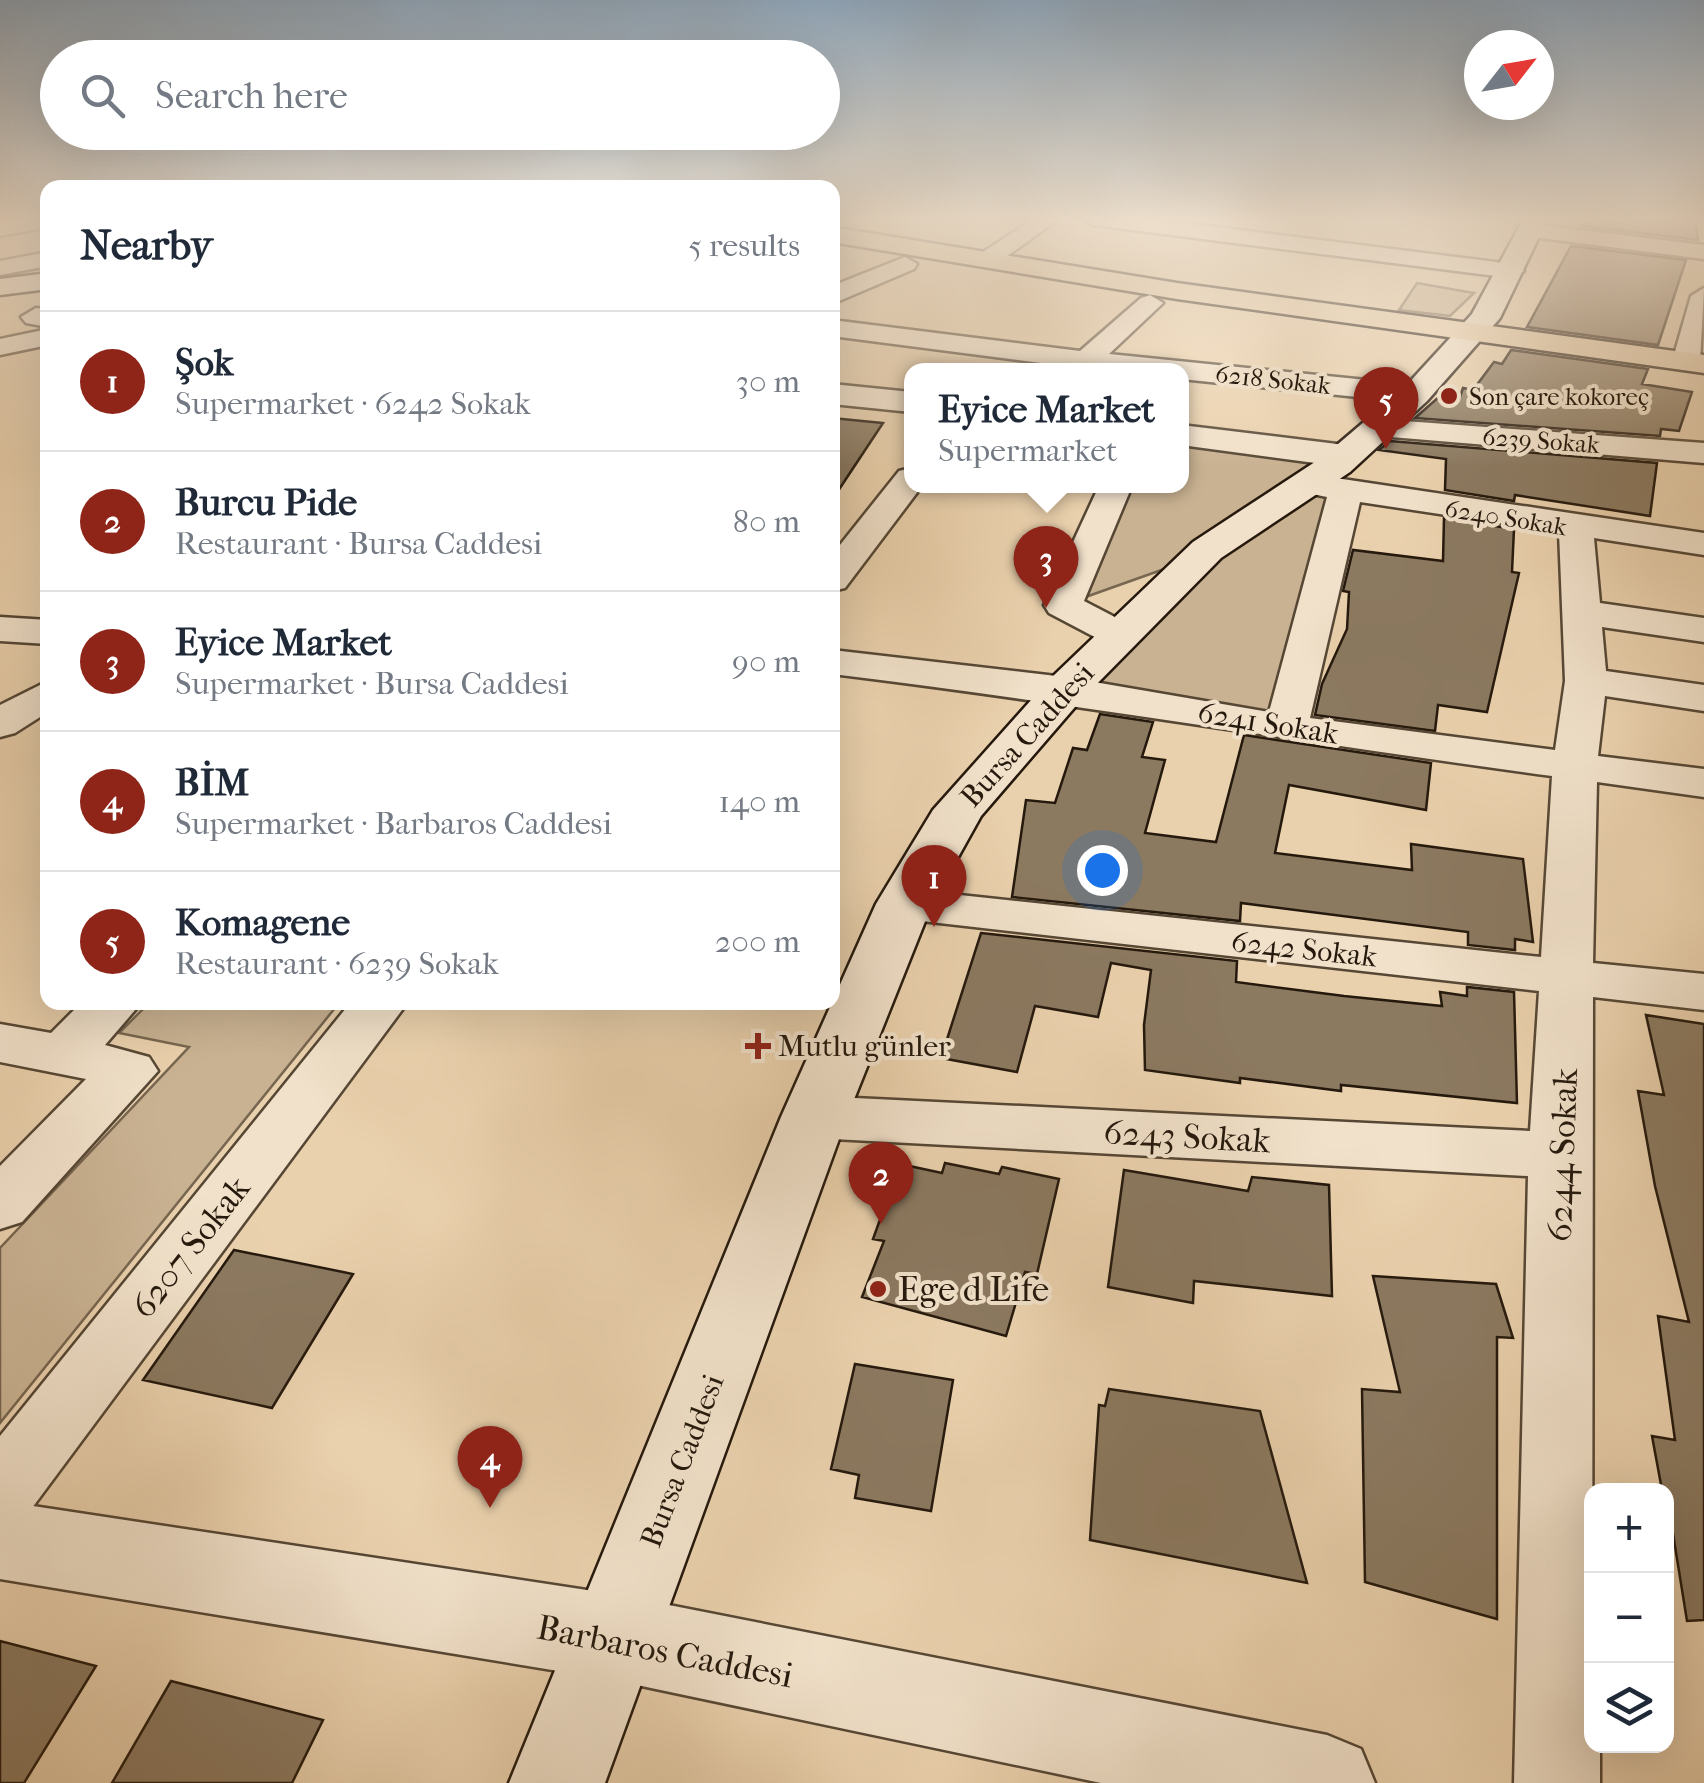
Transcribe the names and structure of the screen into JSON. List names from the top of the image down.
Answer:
{
  "streets": {
    "main road": ["Bursa Caddesi", "Barbaros Caddesi"],
    "street": [
      "6218 Sokak",
      "6239 Sokak",
      "6240 Sokak",
      "6241 Sokak",
      "6242 Sokak",
      "6243 Sokak",
      "6244 Sokak",
      "6207 Sokak"
    ]
  },
  "crossings": [
    ["6218 Sokak", "6239 Sokak"],
    ["6218 Sokak", "6240 Sokak"],
    ["6218 Sokak", "Bursa Caddesi"],
    ["6239 Sokak", "6240 Sokak"],
    ["6239 Sokak", "Bursa Caddesi"],
    ["6240 Sokak", "Bursa Caddesi"],
    ["6240 Sokak", "6244 Sokak"],
    ["6241 Sokak", "Bursa Caddesi"],
    ["6241 Sokak", "6244 Sokak"],
    ["Bursa Caddesi", "6242 Sokak"],
    ["Bursa Caddesi", "6243 Sokak"],
    ["Bursa Caddesi", "Barbaros Caddesi"],
    ["6242 Sokak", "6244 Sokak"],
    ["6243 Sokak", "6244 Sokak"]
  ],
  "places": {
    "other": ["Son çare kokoreç", "Ege d Life"],
    "health": ["Mutlu günler"]
  },
  "north": "top right",
  "page": {
    "search": "Search here",
    "heading": ["Nearby", "5 results"],
    "list": [
      {
        "mark": "1",
        "name": "Şok",
        "note": "Supermarket · 6242 Sokak",
        "value": "30 m"
      },
      {
        "mark": "2",
        "name": "Burcu Pide",
        "note": "Restaurant · Bursa Caddesi",
        "value": "80 m"
      },
      {
        "mark": "3",
        "name": "Eyice Market",
        "note": "Supermarket · Bursa Caddesi",
        "value": "90 m"
      },
      {
        "mark": "4",
        "name": "BİM",
        "note": "Supermarket · Barbaros Caddesi",
        "value": "140 m"
      },
      {
        "mark": "5",
        "name": "Komagene",
        "note": "Restaurant · 6239 Sokak",
        "value": "200 m"
      }
    ],
    "popup": ["Eyice Market", "Supermarket"],
    "pins": [
      "5",
      "3",
      "1",
      "2",
      "4"
    ],
    "map_buttons": ["+", "−"]
  }
}
